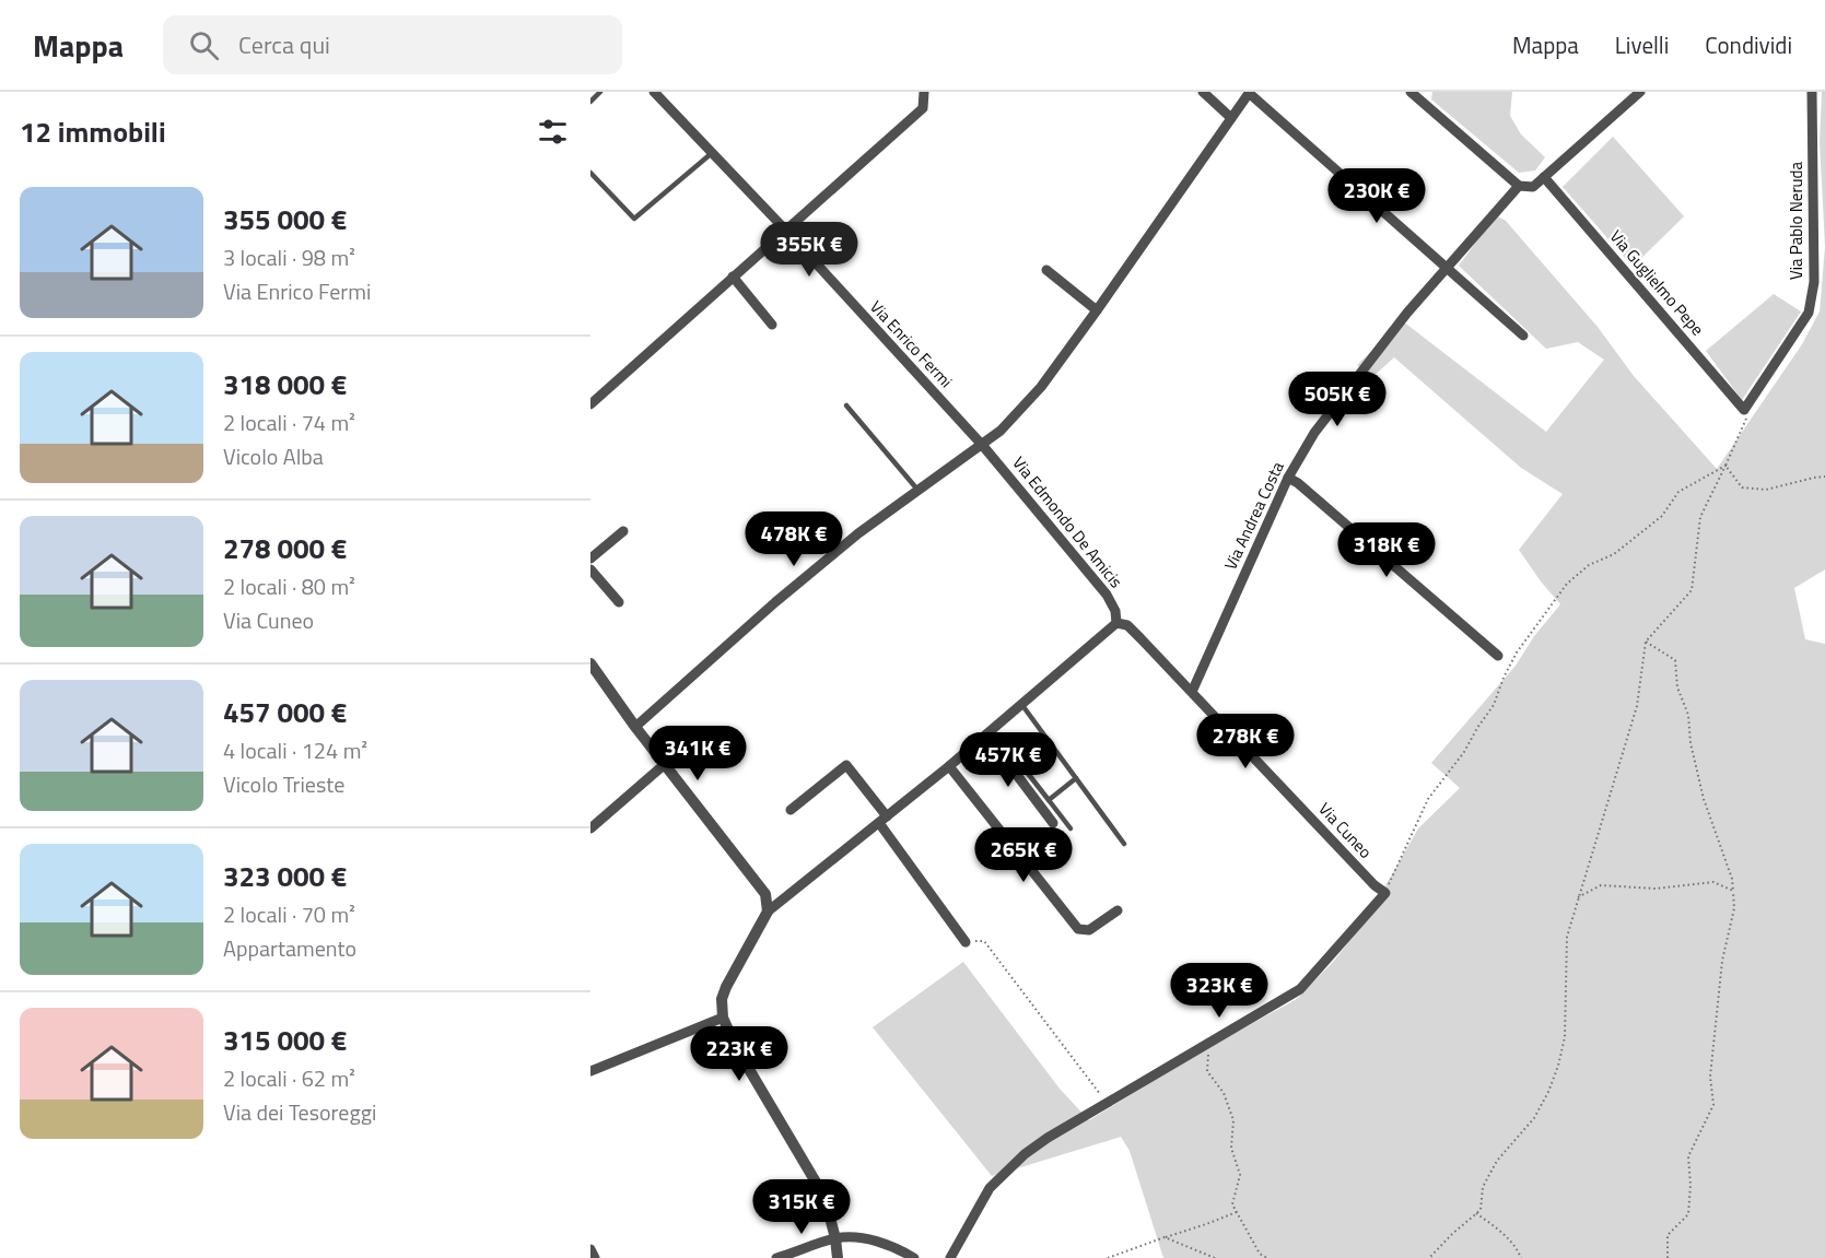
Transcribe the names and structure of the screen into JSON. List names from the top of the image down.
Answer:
{
  "streets": {
    "street": [
      "Via Pablo Neruda",
      "Via Guglielmo Pepe",
      "Via Enrico Fermi",
      "Via Andrea Costa",
      "Via Edmondo De Amicis",
      "Via Cuneo"
    ]
  },
  "crossings": [
    ["Via Pablo Neruda", "Via Guglielmo Pepe"],
    ["Via Enrico Fermi", "Via Edmondo De Amicis"],
    ["Via Andrea Costa", "Via Cuneo"],
    ["Via Edmondo De Amicis", "Via Cuneo"]
  ],
  "page": {
    "header": "Mappa",
    "search": "Cerca qui",
    "nav": ["Mappa", "Livelli", "Condividi"],
    "heading": "12 immobili",
    "price": [
      "230K €",
      "355K €",
      "505K €",
      "478K €",
      "318K €",
      "278K €",
      "341K €",
      "457K €",
      "265K €",
      "323K €",
      "223K €",
      "315K €"
    ],
    "list": [
      {
        "name": "355 000 €",
        "note": "3 locali · 98 m² · Via Enrico Fermi"
      },
      {
        "name": "318 000 €",
        "note": "2 locali · 74 m² · Vicolo Alba"
      },
      {
        "name": "278 000 €",
        "note": "2 locali · 80 m² · Via Cuneo"
      },
      {
        "name": "457 000 €",
        "note": "4 locali · 124 m² · Vicolo Trieste"
      },
      {
        "name": "323 000 €",
        "note": "2 locali · 70 m² · Appartamento"
      },
      {
        "name": "315 000 €",
        "note": "2 locali · 62 m² · Via dei Tesoreggi"
      }
    ]
  }
}
